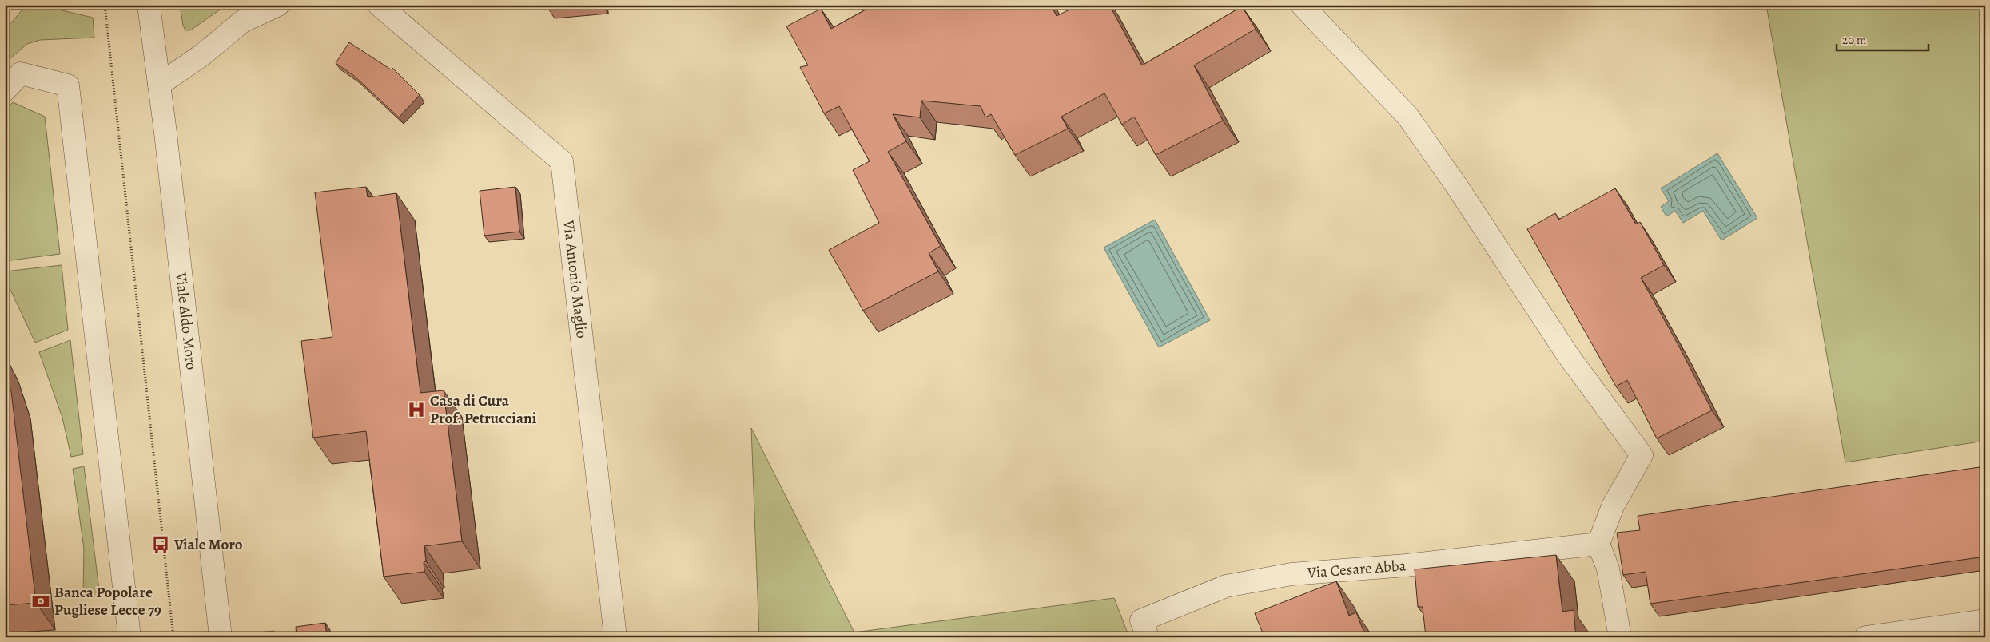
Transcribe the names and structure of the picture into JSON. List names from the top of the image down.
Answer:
{
  "streets": {
    "street": ["Via Antonio Maglio", "Viale Aldo Moro", "Via Cesare Abba"]
  },
  "places": {
    "hospital": ["Casa di Cura Prof. Petrucciani"],
    "bus stop": ["Viale Moro"],
    "bank": ["Banca Popolare Pugliese Lecce 79"]
  },
  "scale_bar": "20 m"
}
